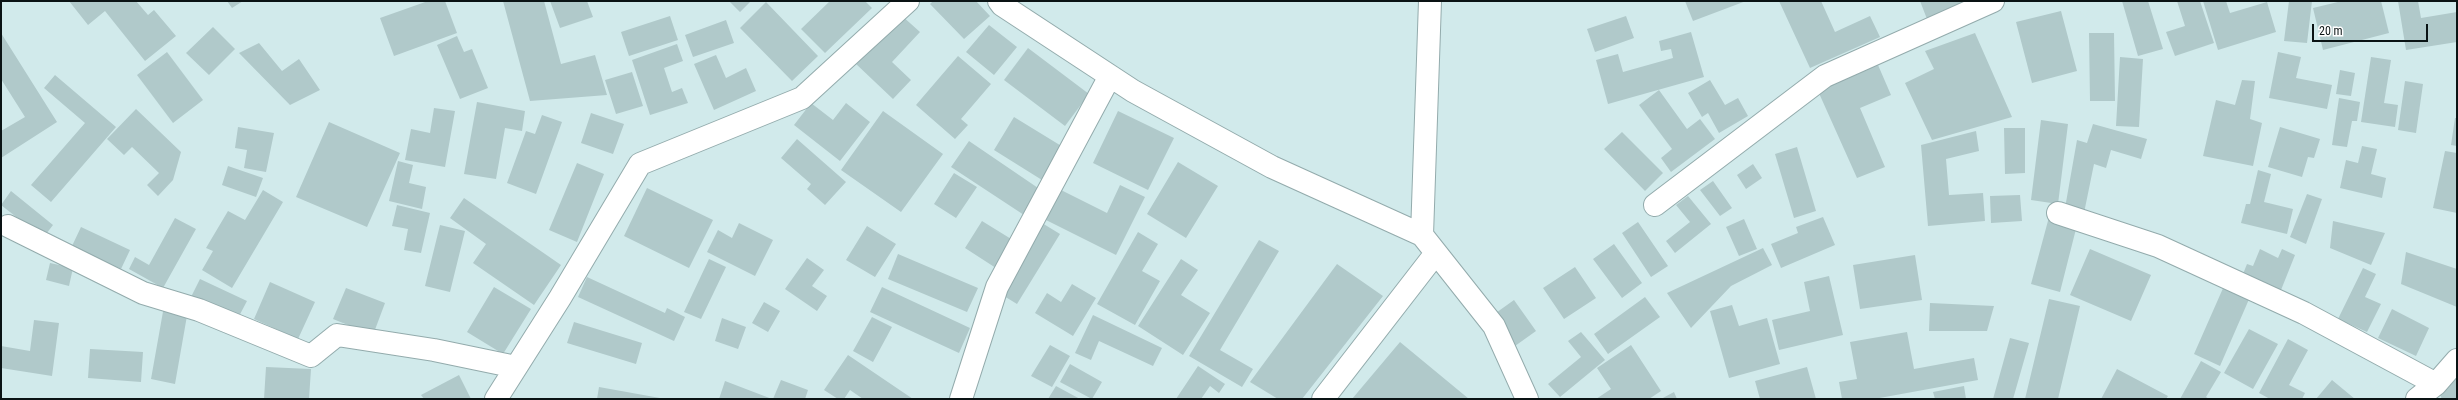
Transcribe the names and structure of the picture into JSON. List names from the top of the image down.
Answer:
{
  "scale_bar": "20 m"
}
